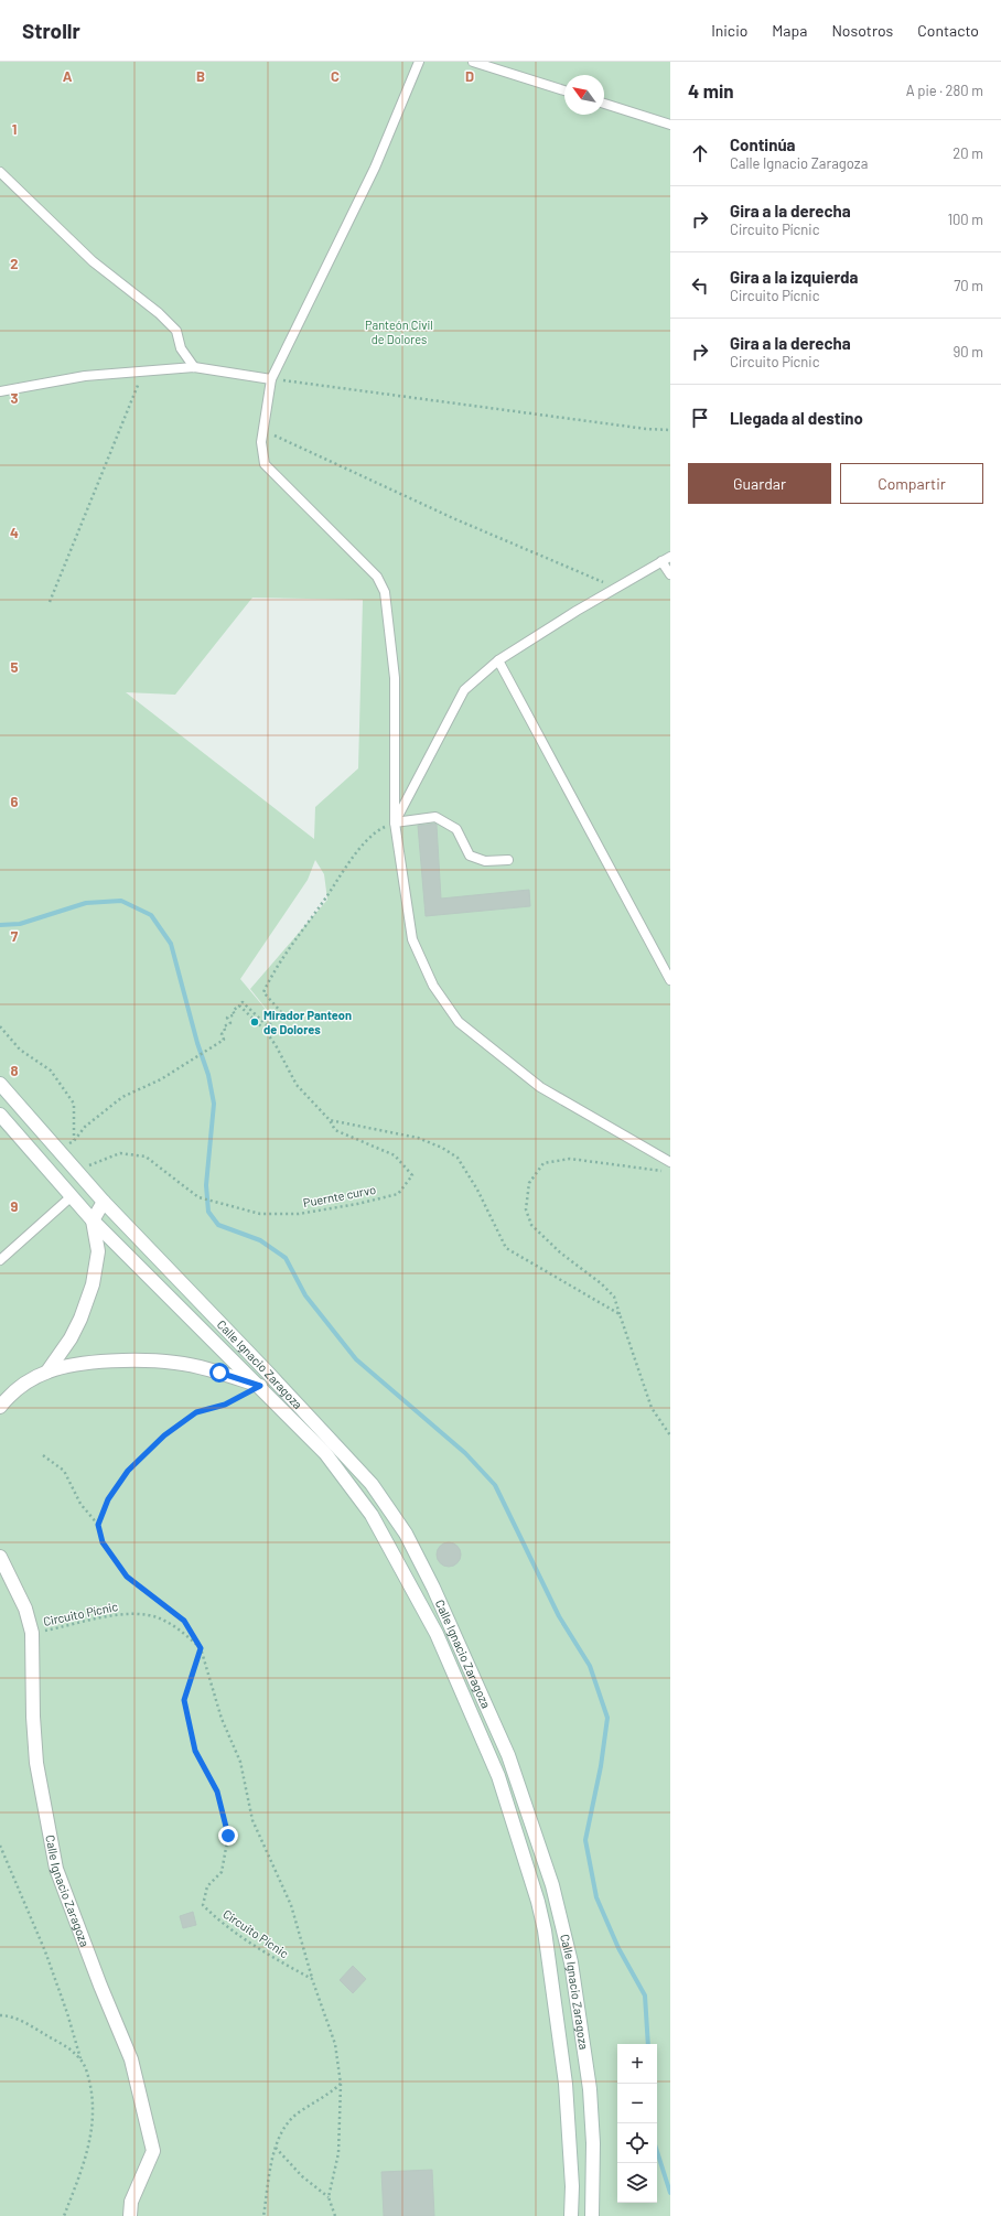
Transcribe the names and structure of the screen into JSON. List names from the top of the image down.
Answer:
{
  "streets": {
    "street": ["Calle Ignacio Zaragoza"],
    "path": ["Puernte curvo", "Circuito Pícnic"]
  },
  "crossings": [
    ["Puernte curvo", "Calle Ignacio Zaragoza"],
    ["Calle Ignacio Zaragoza", "Circuito Pícnic"]
  ],
  "parks": ["Panteón Civil de Dolores"],
  "places": ["Mirador Panteon de Dolores"],
  "north": "top left",
  "page": {
    "header": "Strollr",
    "nav": [
      "Inicio",
      "Mapa",
      "Nosotros",
      "Contacto"
    ],
    "heading": ["4 min", "A pie · 280 m"],
    "list": [
      ["Continúa", "Calle Ignacio Zaragoza", "20 m"],
      ["Gira a la derecha", "Circuito Pícnic", "100 m"],
      ["Gira a la izquierda", "Circuito Pícnic", "70 m"],
      ["Gira a la derecha", "Circuito Pícnic", "90 m"],
      "Llegada al destino"
    ],
    "buttons": ["Guardar", "Compartir"],
    "map_buttons": ["+", "−"]
  },
  "grid": {
    "columns": [
      "A",
      "B",
      "C",
      "D"
    ],
    "rows": [
      "1",
      "2",
      "3",
      "4",
      "5",
      "6",
      "7",
      "8",
      "9"
    ]
  }
}
